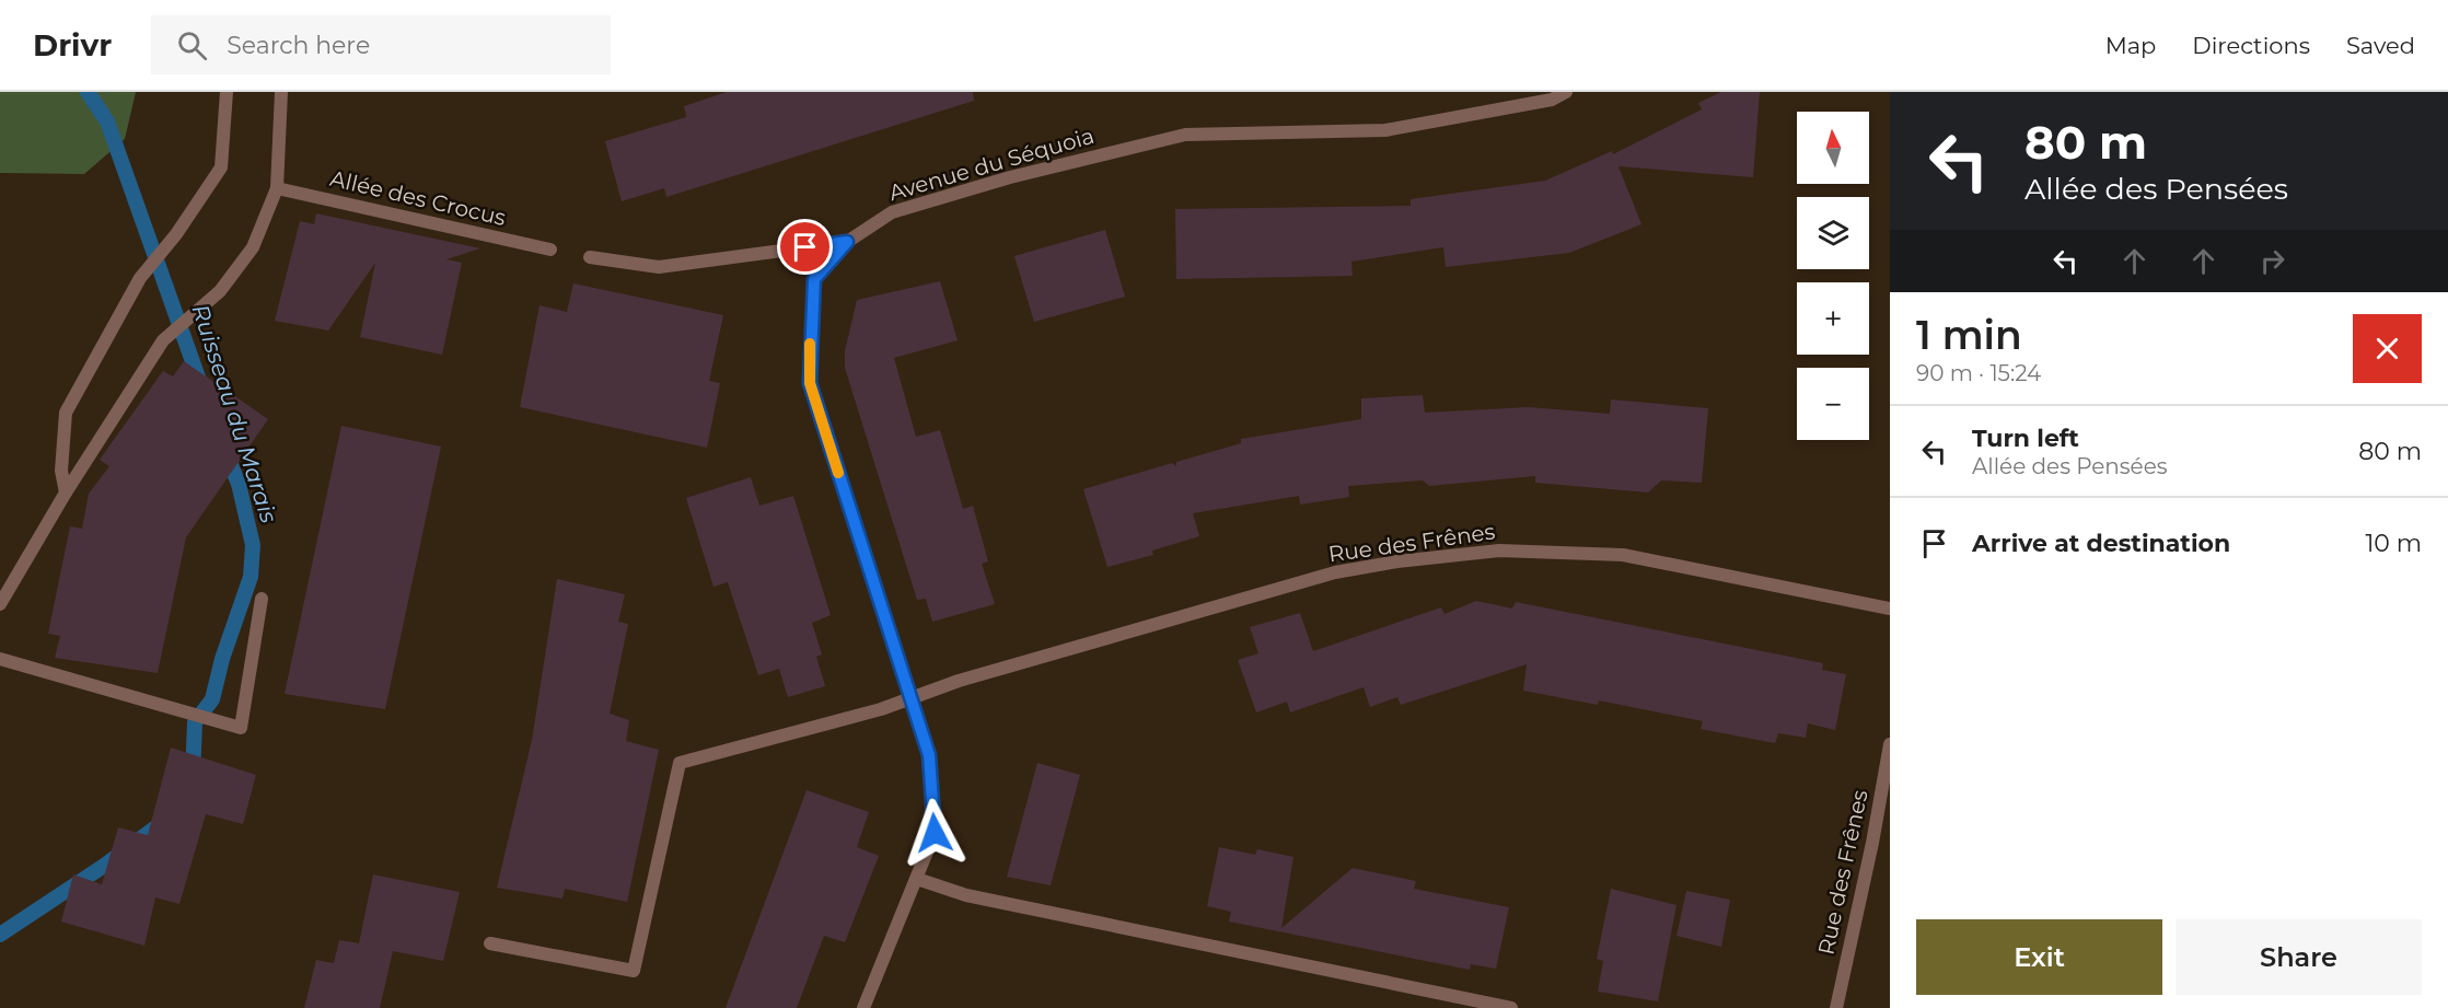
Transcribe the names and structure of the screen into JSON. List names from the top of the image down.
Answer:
{
  "streets": {
    "street": ["Avenue du Séquoia", "Allée des Crocus", "Rue des Frênes"]
  },
  "crossings": [
    ["Avenue du Séquoia", "Rue des Frênes"]
  ],
  "water": ["Ruisseau du Marais"],
  "north": "top",
  "page": {
    "header": "Drivr",
    "search": "Search here",
    "nav": ["Map", "Directions", "Saved"],
    "turn": ["80 m", "Allée des Pensées"],
    "map_buttons": ["+", "−"],
    "heading": ["1 min", "90 m · 15:24"],
    "list": [
      {
        "name": "Turn left",
        "note": "Allée des Pensées",
        "value": "80 m"
      },
      {
        "name": "Arrive at destination",
        "value": "10 m"
      }
    ],
    "buttons": ["Exit", "Share"]
  }
}
